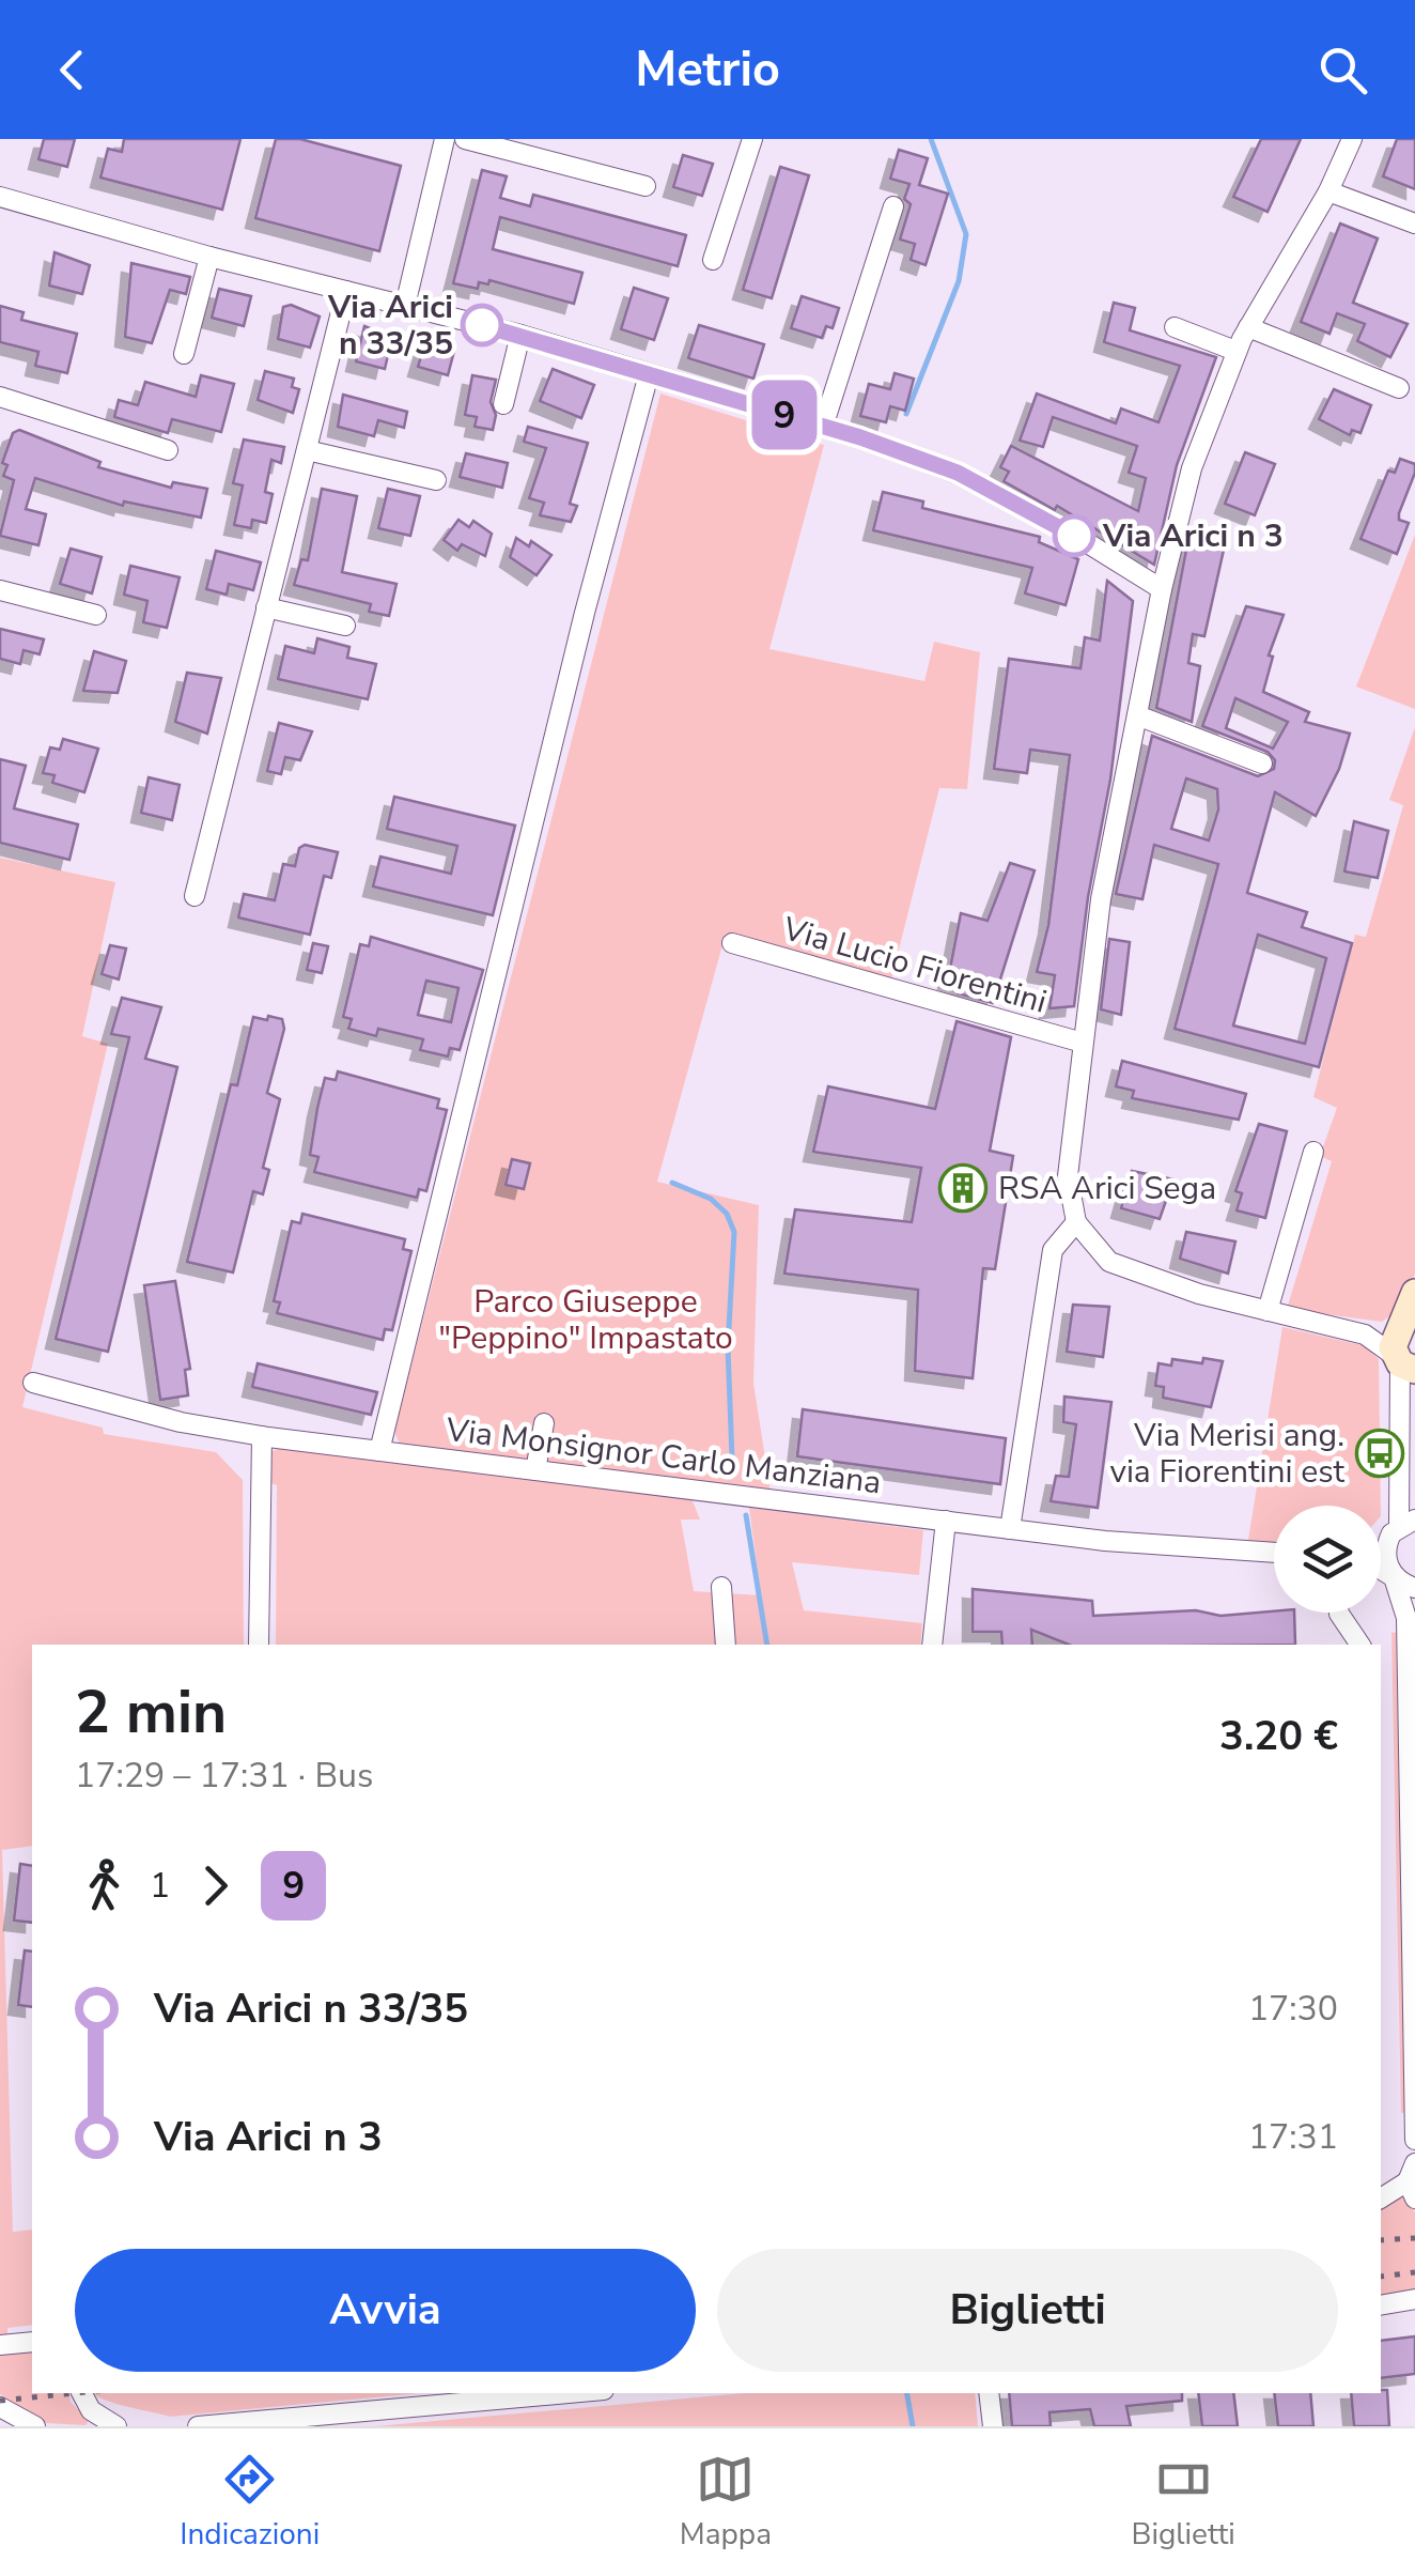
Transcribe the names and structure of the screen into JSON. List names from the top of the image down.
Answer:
{
  "streets": {
    "street": ["Via Lucio Fiorentini", "Via Monsignor Carlo Manziana"]
  },
  "parks": ["Parco Giuseppe \"Peppino\" Impastato"],
  "places": {
    "other": ["Via Arici n 33/35", "Via Arici n 3"],
    "building": ["RSA Arici Sega"],
    "bus stop": ["Via Merisi ang. via Fiorentini est"]
  },
  "lines": ["bus line 9"],
  "page": {
    "header": "Metrio",
    "on_map": "9",
    "heading": ["2 min", "17:29 – 17:31 · Bus", "3.20 €"],
    "legs": ["1", "9"],
    "list": [
      {
        "name": "Via Arici n 33/35",
        "value": "17:30"
      },
      {
        "name": "Via Arici n 3",
        "value": "17:31"
      }
    ],
    "buttons": ["Avvia", "Biglietti"],
    "tabs": ["Indicazioni", "Mappa", "Biglietti"]
  }
}
